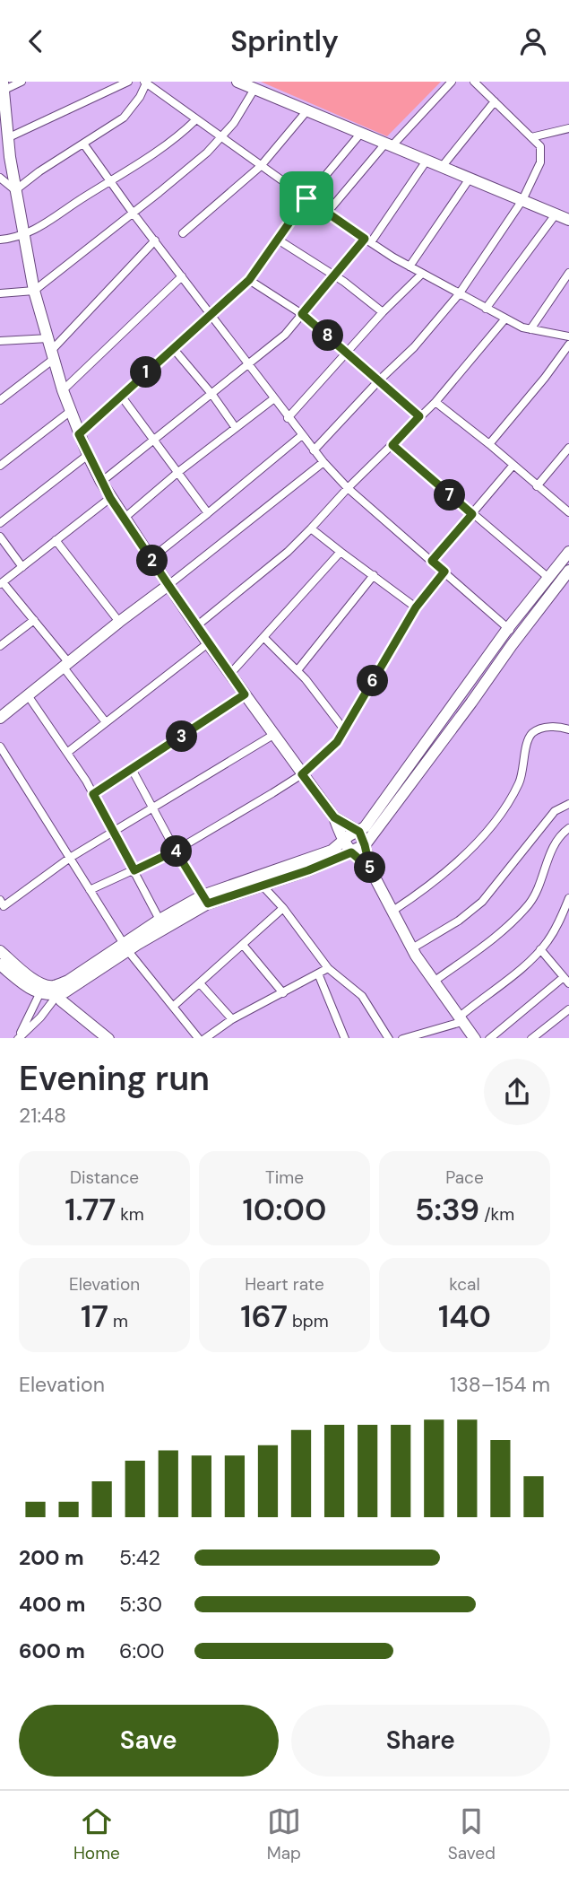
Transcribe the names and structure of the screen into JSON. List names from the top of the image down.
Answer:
{
  "page": {
    "header": "Sprintly",
    "pins": [
      "8",
      "1",
      "7",
      "2",
      "6",
      "3",
      "4",
      "5"
    ],
    "heading": ["Evening run", "21:48"],
    "stats": [
      ["Distance", "1.77 km"],
      ["Time", "10:00"],
      ["Pace", "5:39 /km"],
      ["Elevation", "17 m"],
      ["Heart rate", "167 bpm"],
      ["kcal", "140"]
    ],
    "chart": ["Elevation", "138–154 m"],
    "list": [
      {
        "name": "200 m",
        "note": "5:42"
      },
      {
        "name": "400 m",
        "note": "5:30"
      },
      {
        "name": "600 m",
        "note": "6:00"
      }
    ],
    "buttons": ["Save", "Share"],
    "tabs": ["Home", "Map", "Saved"]
  }
}
